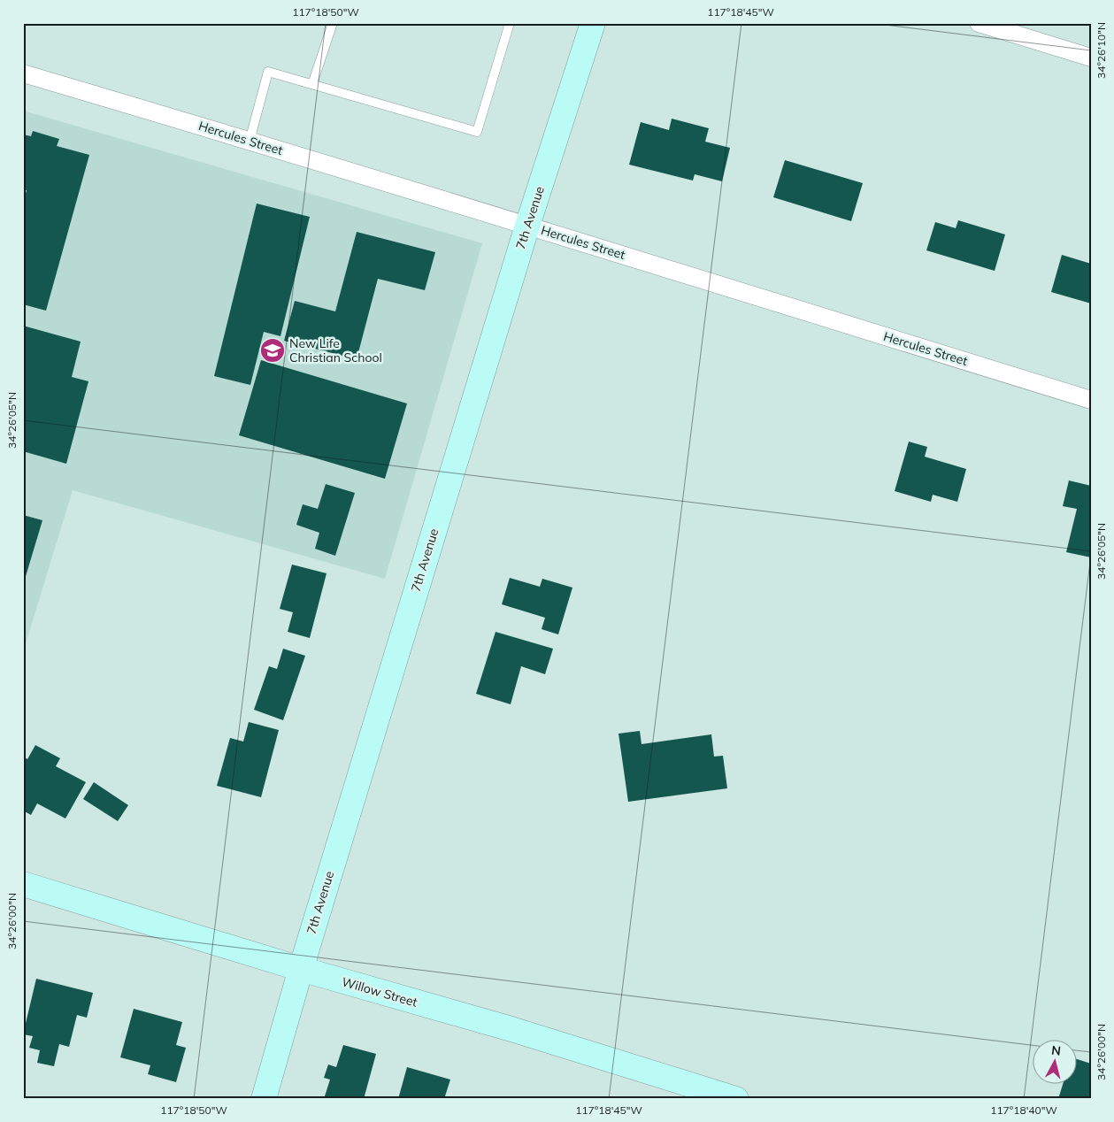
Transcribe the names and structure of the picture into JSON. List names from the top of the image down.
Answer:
{
  "streets": {
    "street": ["Hercules Street", "7th Avenue", "Willow Street"]
  },
  "crossings": [
    ["Hercules Street", "7th Avenue"],
    ["7th Avenue", "Willow Street"]
  ],
  "places": {
    "school or university": ["New Life Christian School"]
  },
  "north": "top",
  "coordinates": [
    "117°18'50\"W",
    "117°18'45\"W",
    "34°26'10\"N",
    "34°26'05\"N",
    "34°26'00\"N",
    "117°18'40\"W"
  ]
}
